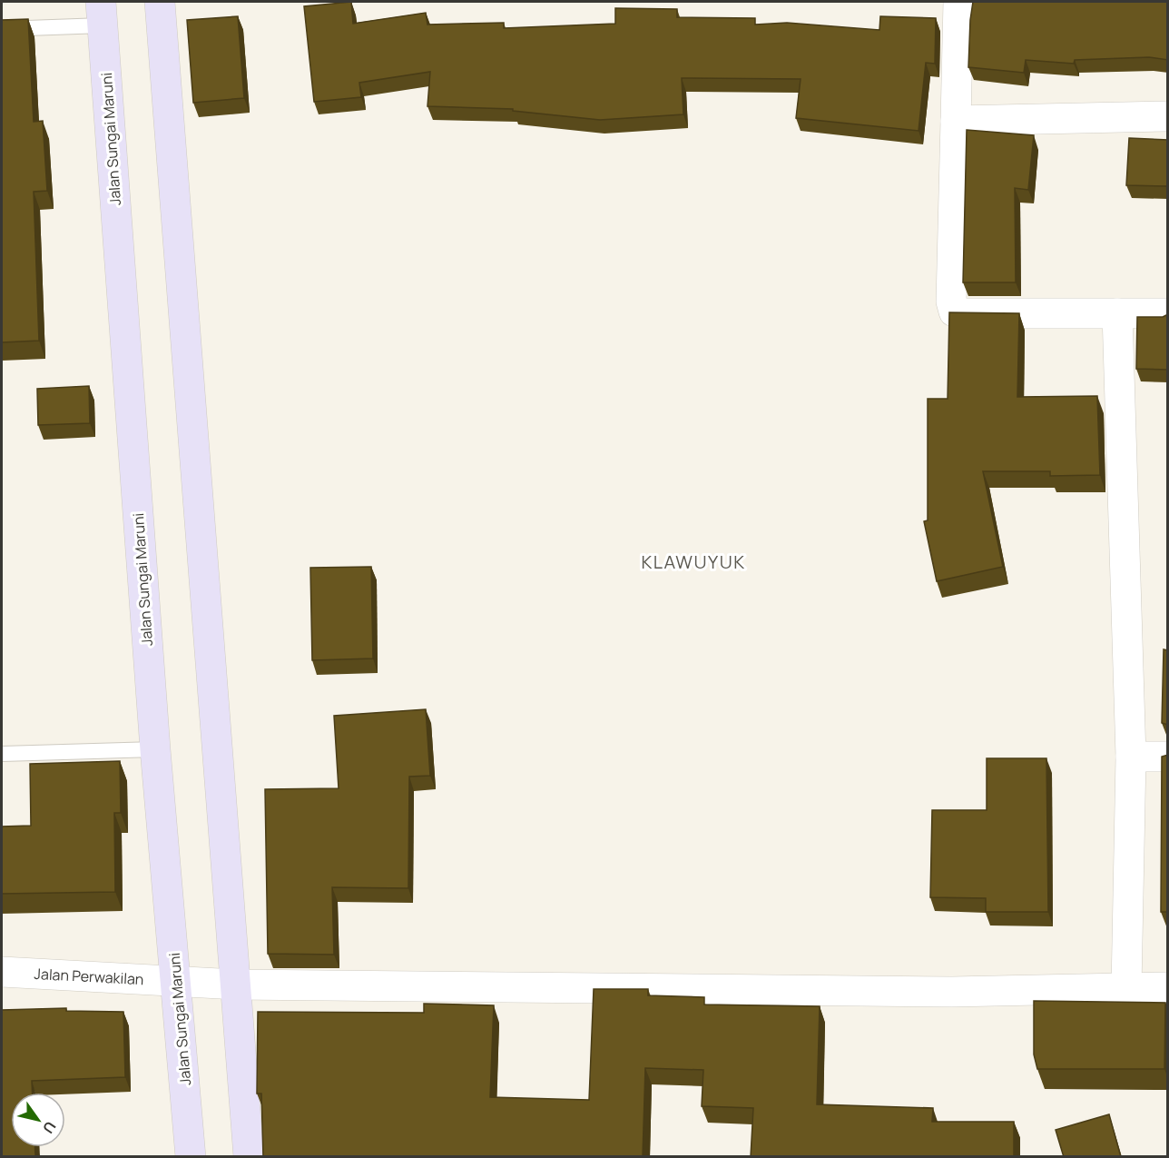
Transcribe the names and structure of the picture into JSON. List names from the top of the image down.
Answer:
{
  "streets": {
    "main road": ["Jalan Sungai Maruni"],
    "street": ["Jalan Perwakilan"]
  },
  "crossings": [
    ["Jalan Sungai Maruni", "Jalan Perwakilan"]
  ],
  "districts": ["KLAWUYUK"],
  "north": "bottom right"
}
